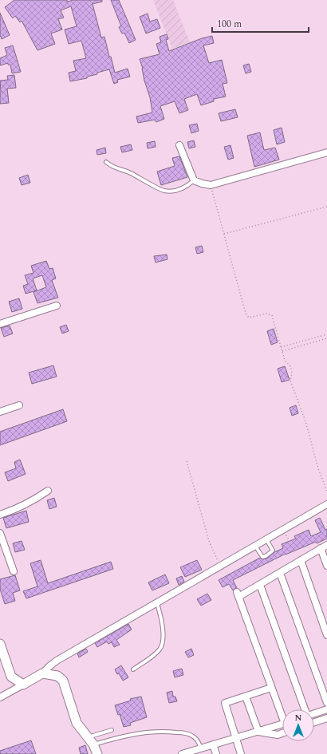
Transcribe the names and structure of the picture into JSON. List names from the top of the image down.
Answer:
{
  "scale_bar": "100 m",
  "north": "top"
}
